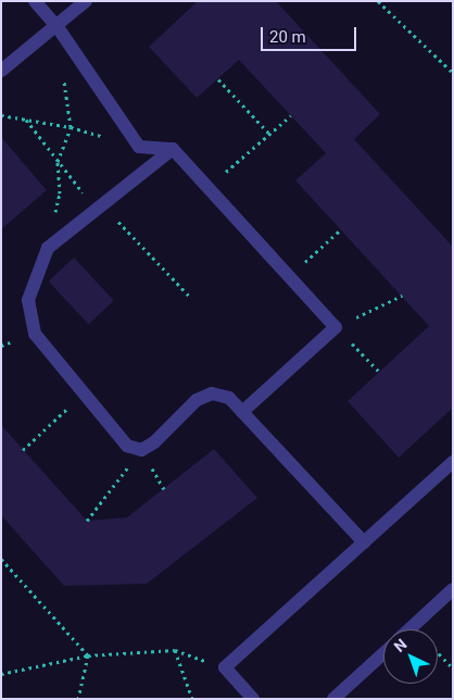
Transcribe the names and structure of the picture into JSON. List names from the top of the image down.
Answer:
{
  "scale_bar": "20 m",
  "north": "top left"
}
